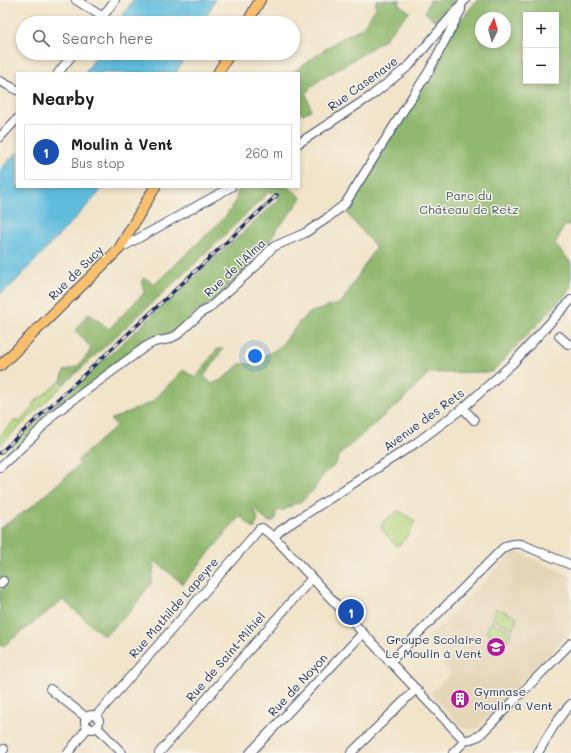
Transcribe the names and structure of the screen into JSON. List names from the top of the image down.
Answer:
{
  "streets": {
    "main road": ["Rue de Sucy"],
    "street": [
      "Rue Casenave",
      "Rue de l'Alma",
      "Avenue des Rets",
      "Rue Mathilde Lapeyre",
      "Rue de Saint-Mihiel",
      "Rue de Noyon"
    ]
  },
  "crossings": [
    ["Rue Casenave", "Rue de l'Alma"],
    ["Avenue des Rets", "Rue Mathilde Lapeyre"]
  ],
  "parks": ["Parc du Château de Retz"],
  "places": {
    "school or university": ["Groupe Scolaire Le Moulin à Vent"],
    "building": ["Gymnase Moulin à Vent"]
  },
  "north": "top",
  "page": {
    "map_buttons": ["+", "−"],
    "search": "Search here",
    "heading": "Nearby",
    "list": [
      {
        "mark": "1",
        "name": "Moulin à Vent",
        "note": "Bus stop",
        "value": "260 m"
      }
    ],
    "pins": "1"
  }
}
